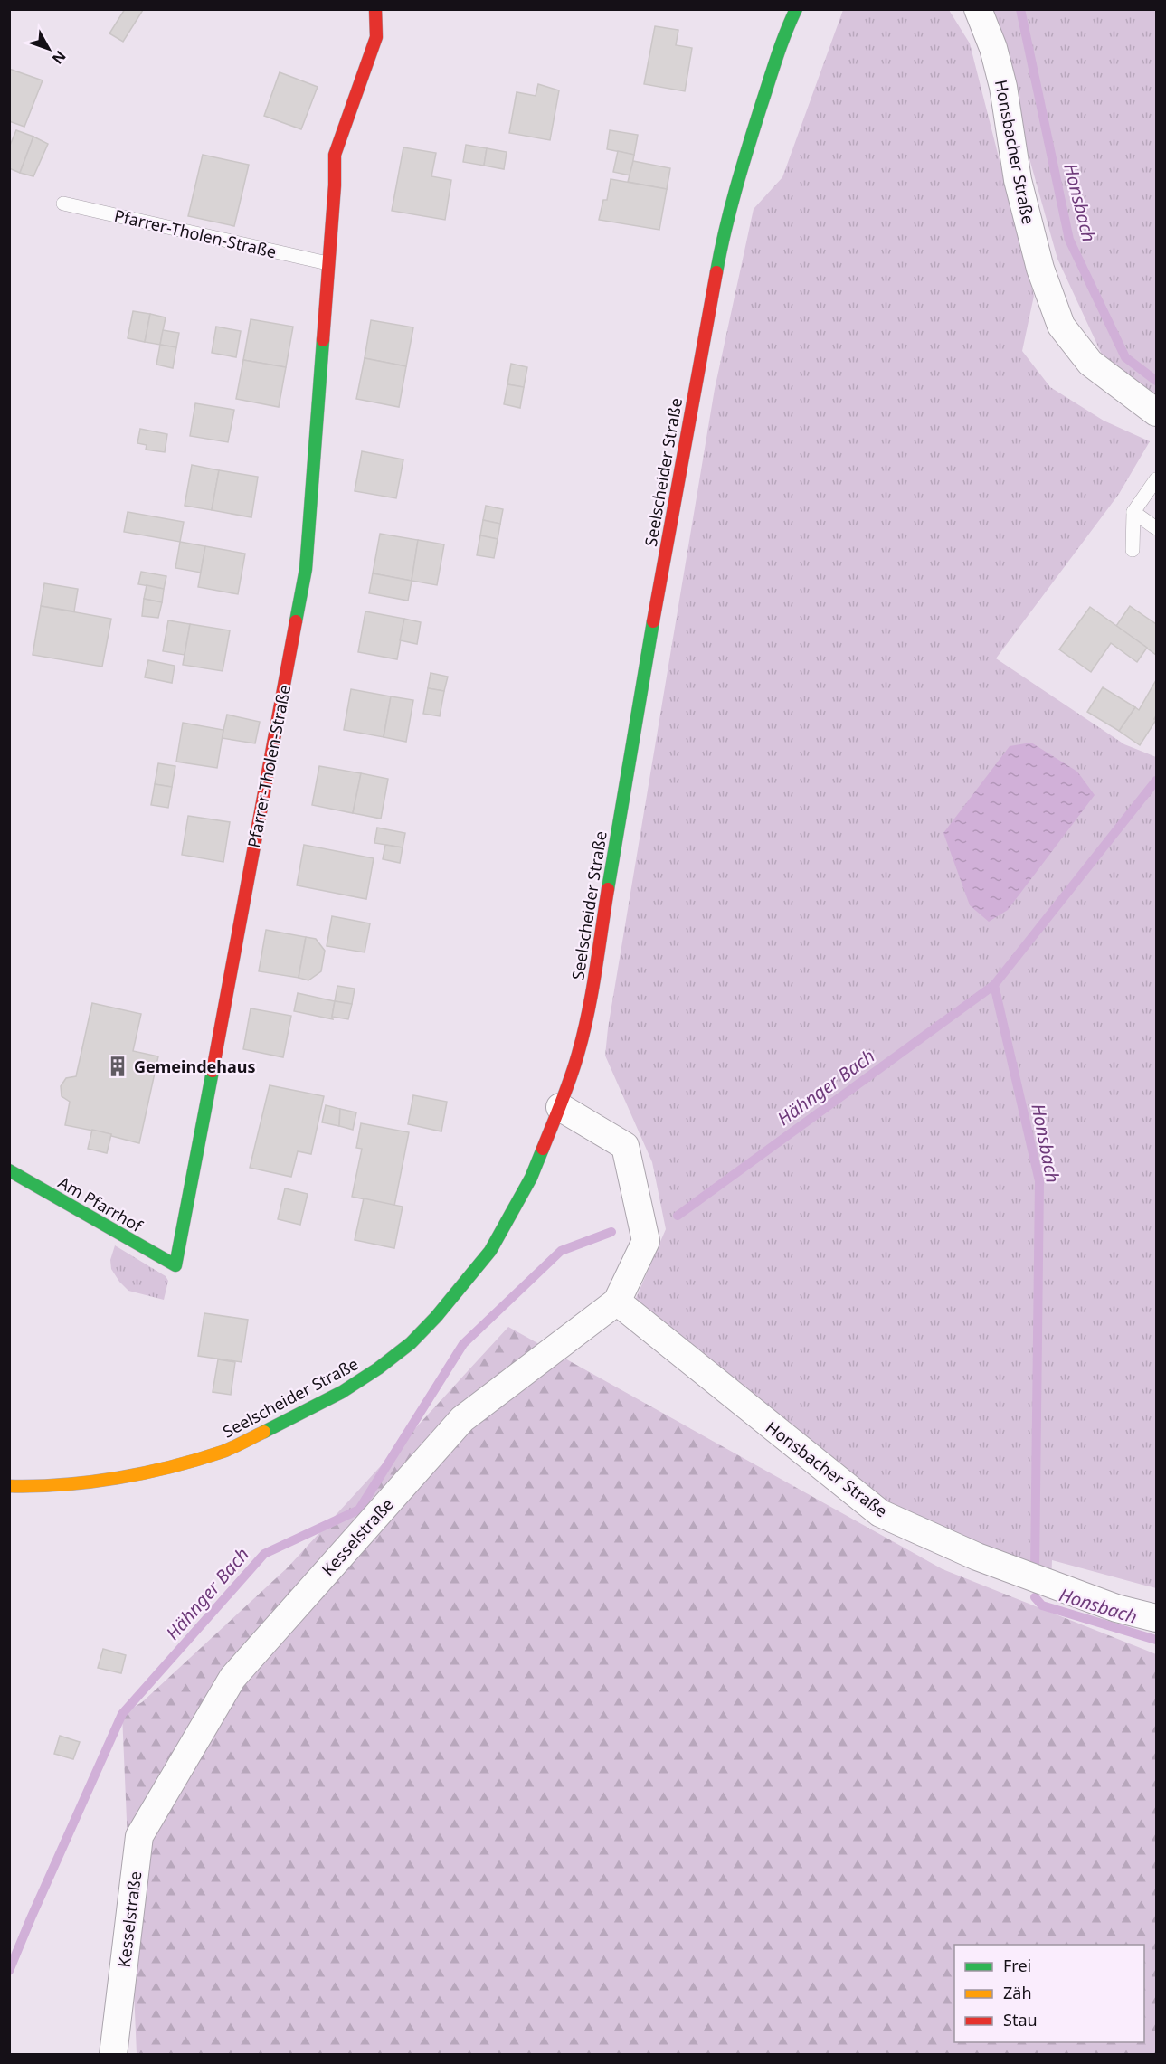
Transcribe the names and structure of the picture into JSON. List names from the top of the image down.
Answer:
{
  "streets": {
    "street": [
      "Honsbacher Straße",
      "Pfarrer-Tholen-Straße",
      "Seelscheider Straße",
      "Am Pfarrhof",
      "Kesselstraße"
    ]
  },
  "crossings": [
    ["Honsbacher Straße", "Kesselstraße"],
    ["Pfarrer-Tholen-Straße", "Am Pfarrhof"],
    ["Seelscheider Straße", "Kesselstraße"]
  ],
  "water": ["Honsbach", "Hähnger Bach"],
  "places": {
    "building": ["Gemeindehaus"]
  },
  "legend": ["Frei", "Zäh", "Stau"],
  "north": "bottom right"
}
